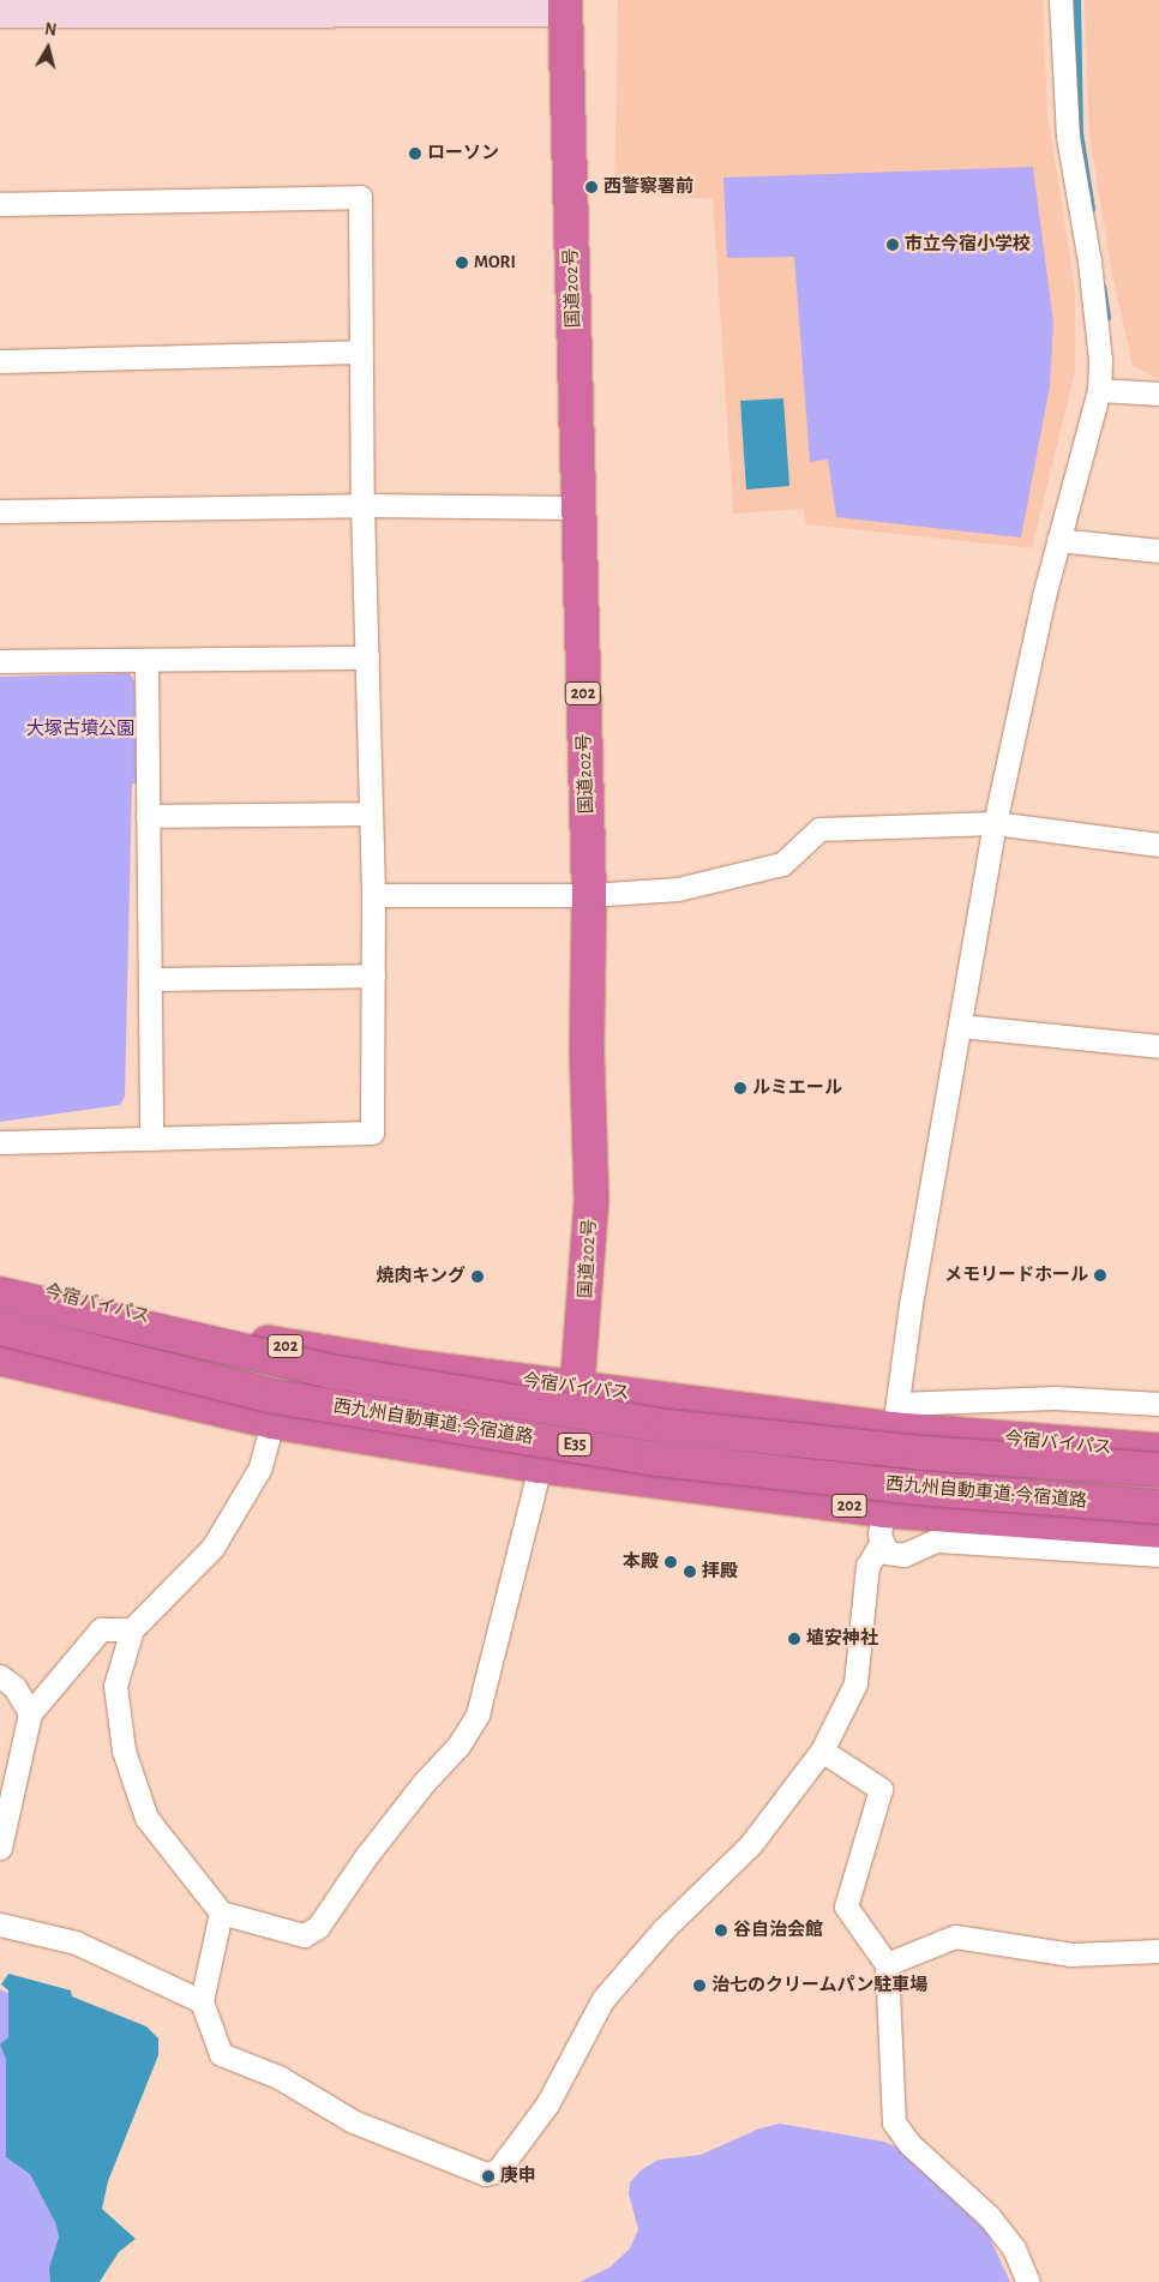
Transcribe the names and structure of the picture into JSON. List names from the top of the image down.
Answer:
{
  "streets": {
    "highway": [
      "国道202号",
      "202",
      "今宿バイパス",
      "西九州自動車道;今宿道路",
      "E35"
    ]
  },
  "crossings": [
    ["国道202号", "202"],
    ["国道202号", "今宿バイパス"]
  ],
  "parks": ["大塚古墳公園"],
  "places": [
    "ローソン",
    "西警察署前",
    "市立今宿小学校",
    "MORI",
    "ルミエール",
    "メモリードホール",
    "焼肉キング",
    "本殿",
    "拝殿",
    "埴安神社",
    "谷自治会館",
    "治七のクリームパン駐車場",
    "庚申"
  ],
  "north": "top"
}
